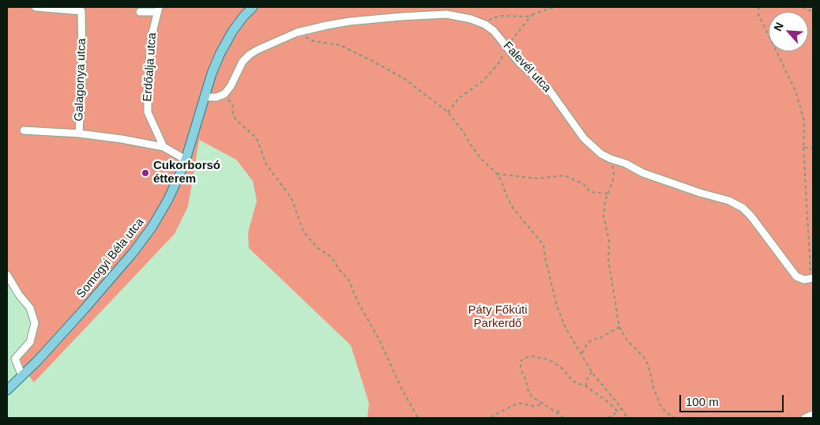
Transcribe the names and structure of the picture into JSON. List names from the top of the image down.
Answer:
{
  "streets": {
    "main road": ["Somogyi Béla utca"],
    "street": ["Erdőalja utca", "Falevél utca", "Galagonya utca"]
  },
  "crossings": [
    ["Erdőalja utca", "Galagonya utca"]
  ],
  "parks": ["Páty Főkúti Parkerdő"],
  "places": ["Cukorborsó étterem"],
  "scale_bar": "100 m",
  "north": "top left"
}
